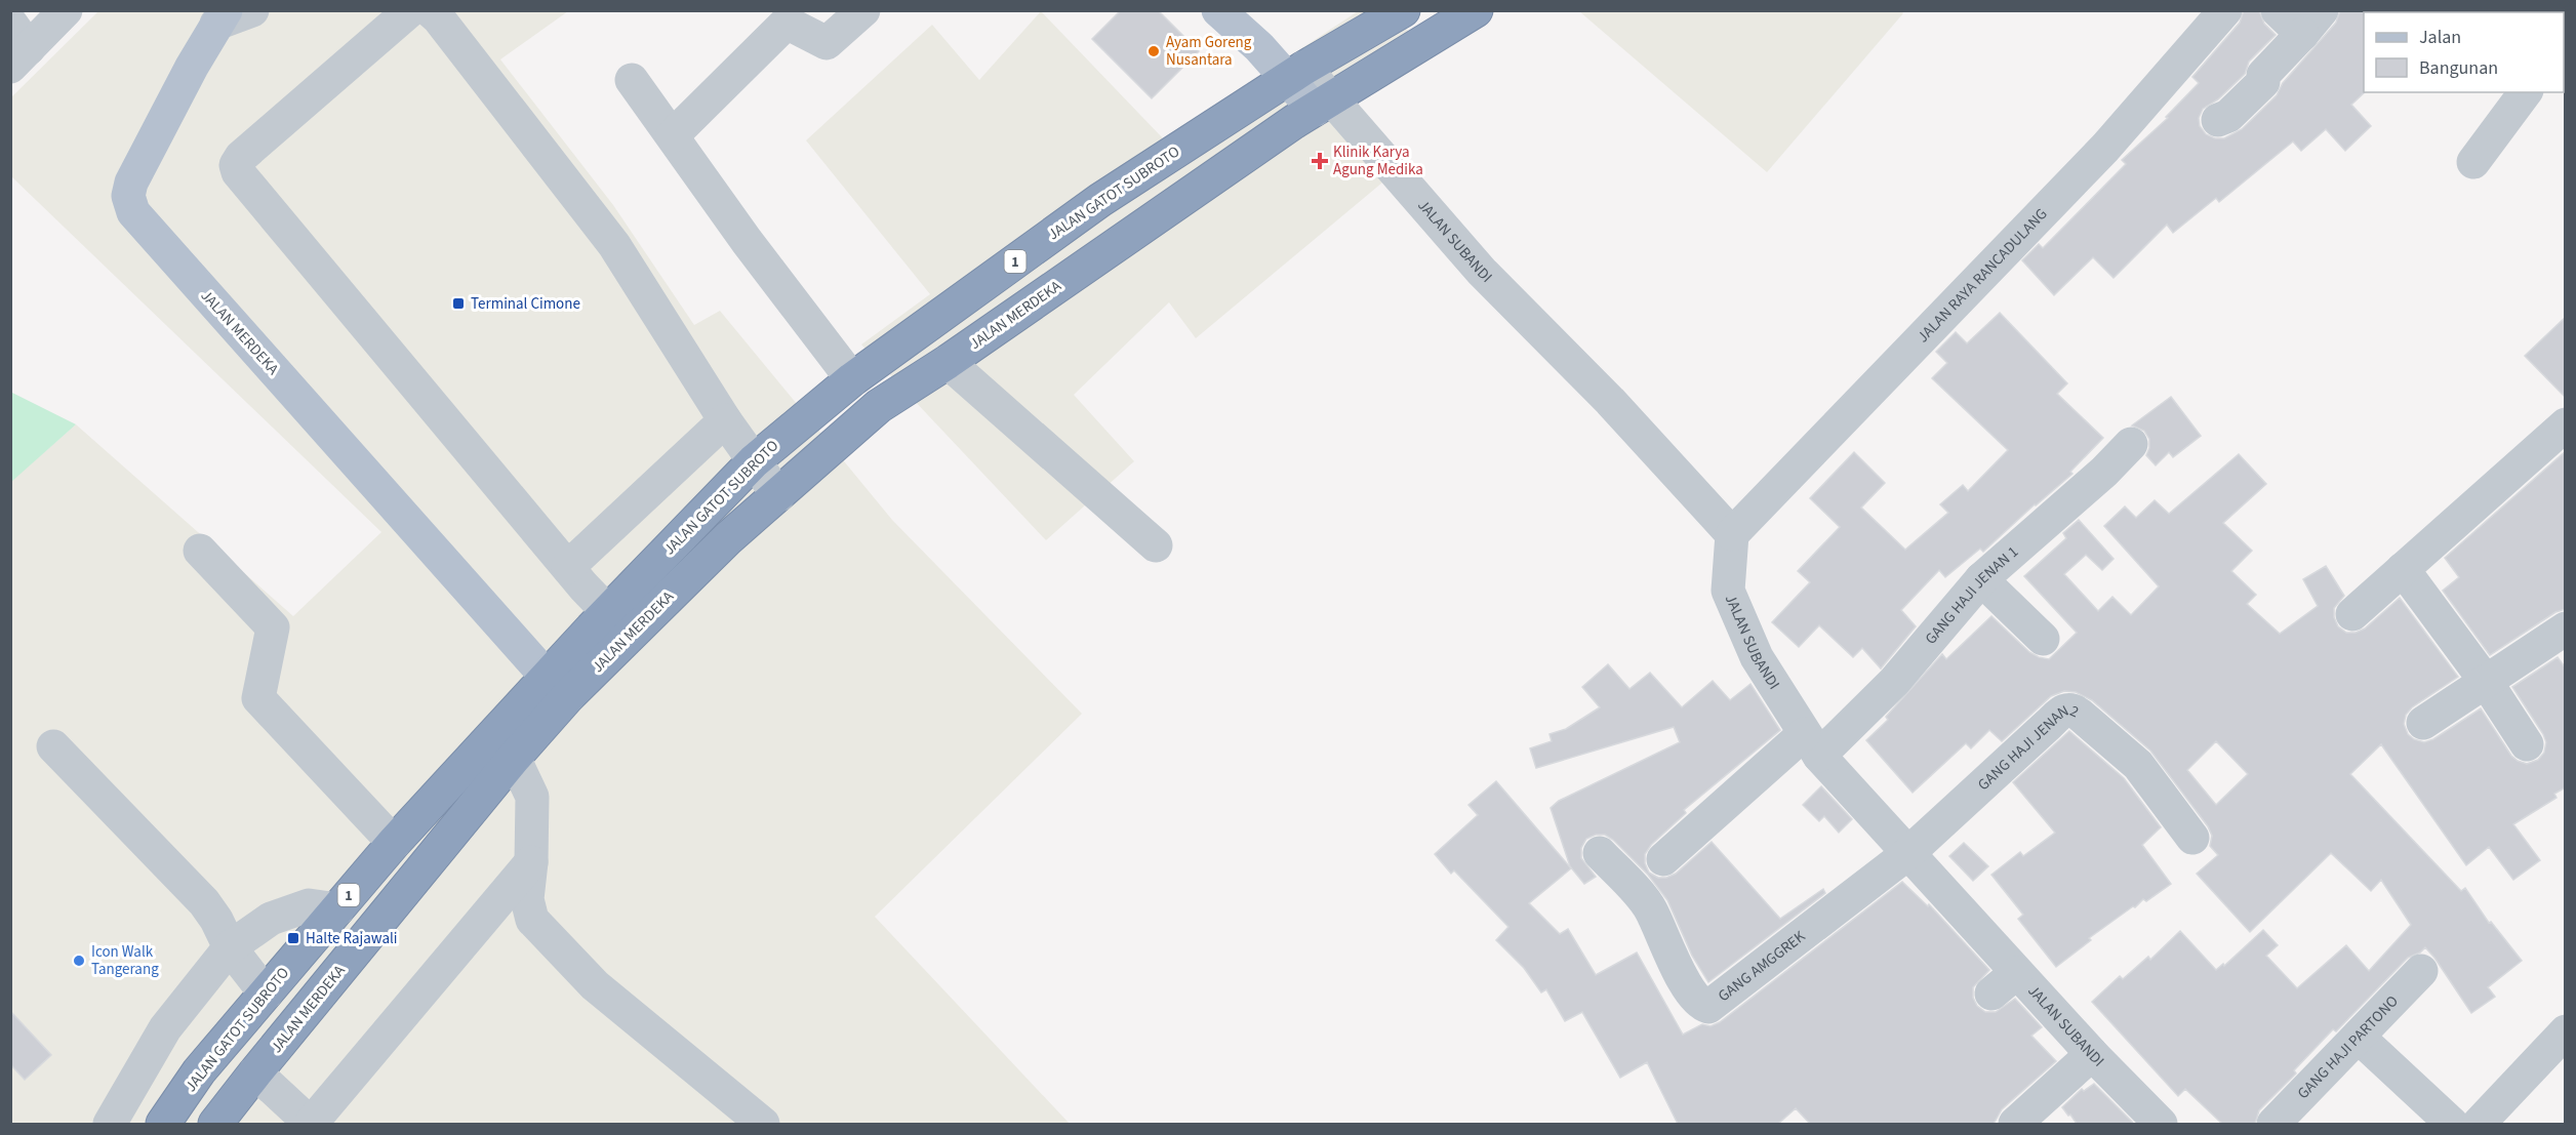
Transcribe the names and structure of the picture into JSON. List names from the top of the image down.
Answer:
{
  "streets": {
    "highway": ["JALAN GATOT SUBROTO", "1", "JALAN MERDEKA"],
    "street": [
      "JALAN SUBANDI",
      "JALAN RAYA RANCADULANG",
      "GANG HAJI JENAN 1",
      "GANG HAJI JENAN 2",
      "GANG AMGGREK",
      "GANG HAJI PARTONO"
    ]
  },
  "crossings": [
    ["JALAN GATOT SUBROTO", "JALAN SUBANDI"],
    ["JALAN GATOT SUBROTO", "JALAN MERDEKA"],
    ["JALAN SUBANDI", "1"],
    ["JALAN SUBANDI", "JALAN RAYA RANCADULANG"],
    ["JALAN SUBANDI", "JALAN MERDEKA"],
    ["JALAN SUBANDI", "GANG HAJI JENAN 1"],
    ["JALAN SUBANDI", "GANG HAJI JENAN 2"],
    ["JALAN SUBANDI", "GANG AMGGREK"],
    ["1", "JALAN MERDEKA"],
    ["GANG HAJI JENAN 2", "GANG AMGGREK"]
  ],
  "places": {
    "other": ["Ayam Goreng Nusantara", "Icon Walk Tangerang"],
    "health": ["Klinik Karya Agung Medika"],
    "transit": ["Terminal Cimone", "Halte Rajawali"]
  },
  "legend": ["Jalan", "Bangunan"]
}
